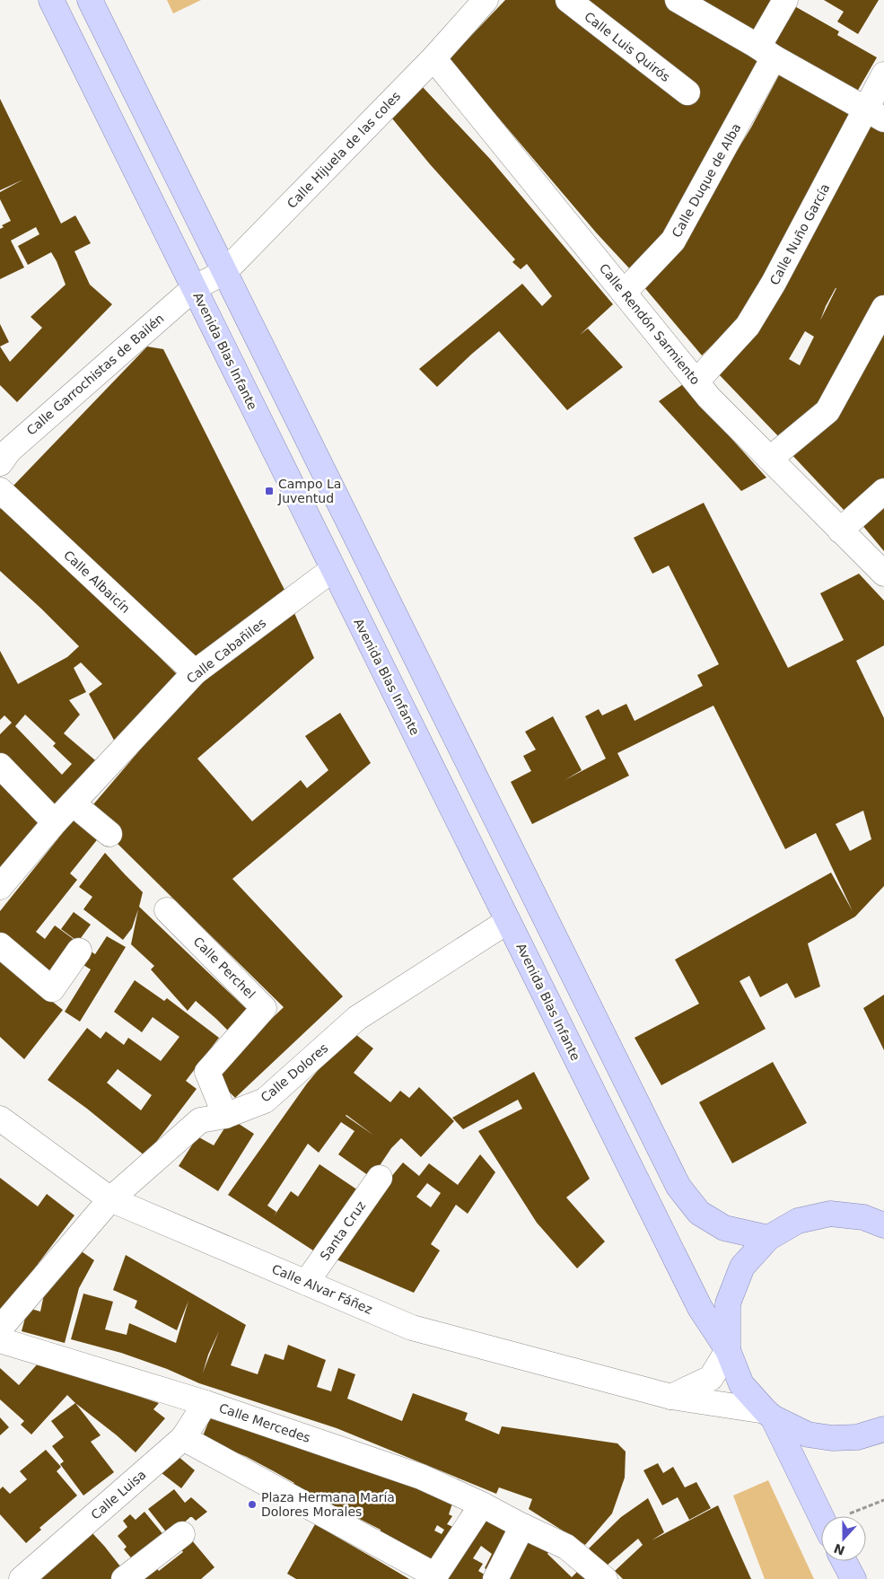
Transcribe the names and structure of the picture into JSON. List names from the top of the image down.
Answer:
{
  "streets": {
    "main road": ["Avenida Blas Infante"],
    "street": [
      "Calle Luis Quirós",
      "Calle Hijuela de las coles",
      "Calle Duque de Alba",
      "Calle Nuño García",
      "Calle Rendón Sarmiento",
      "Calle Garrochistas de Bailén",
      "Calle Albaicín",
      "Calle Cabañiles",
      "Calle Perchel",
      "Calle Dolores",
      "Santa Cruz",
      "Calle Alvar Fáñez",
      "Calle Mercedes",
      "Calle Luisa"
    ]
  },
  "crossings": [
    ["Calle Hijuela de las coles", "Calle Rendón Sarmiento"],
    ["Calle Hijuela de las coles", "Avenida Blas Infante"],
    ["Calle Hijuela de las coles", "Calle Garrochistas de Bailén"],
    ["Calle Duque de Alba", "Calle Rendón Sarmiento"],
    ["Calle Nuño García", "Calle Rendón Sarmiento"],
    ["Avenida Blas Infante", "Calle Garrochistas de Bailén"],
    ["Avenida Blas Infante", "Calle Cabañiles"],
    ["Avenida Blas Infante", "Calle Dolores"],
    ["Calle Albaicín", "Calle Cabañiles"],
    ["Calle Perchel", "Calle Dolores"],
    ["Calle Dolores", "Calle Alvar Fáñez"],
    ["Santa Cruz", "Calle Alvar Fáñez"],
    ["Calle Mercedes", "Calle Luisa"]
  ],
  "places": {
    "transit": ["Campo La Juventud"],
    "other": ["Plaza Hermana María Dolores Morales"]
  },
  "north": "bottom"
}
